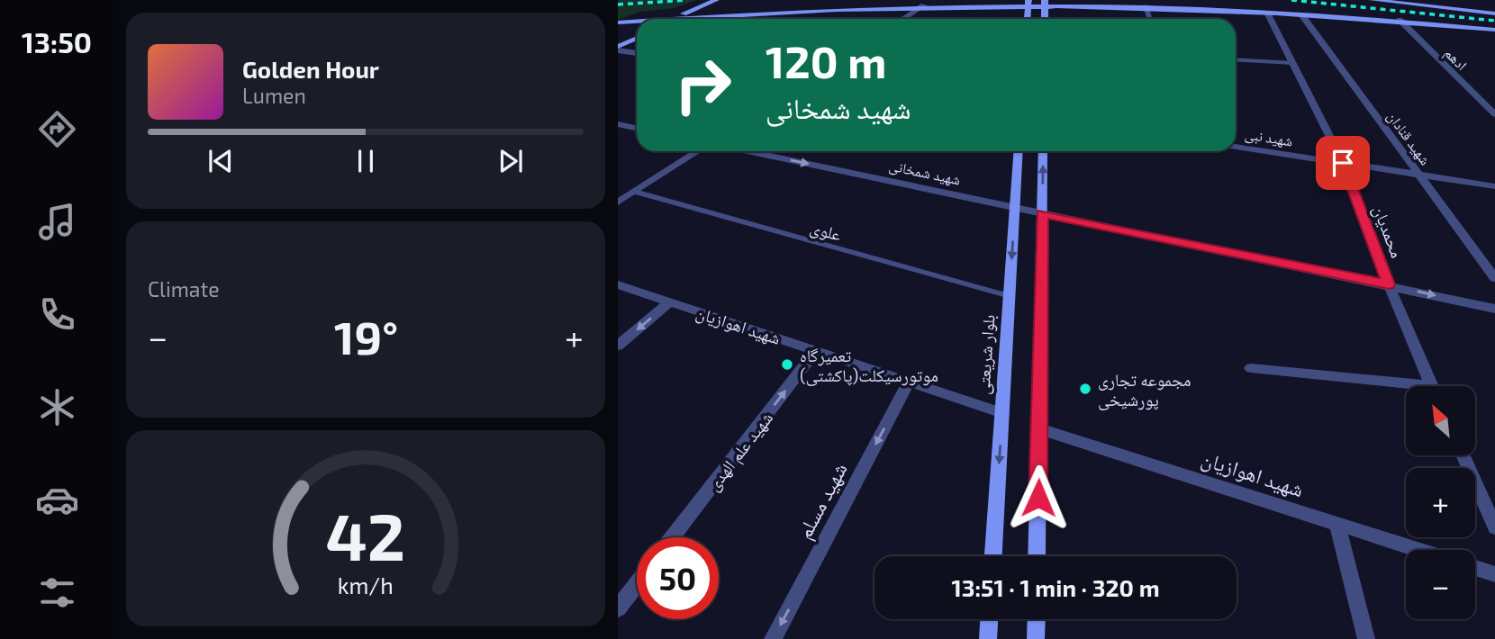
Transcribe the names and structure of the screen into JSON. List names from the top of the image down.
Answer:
{
  "streets": {
    "main road": ["بلوار شریعتی"],
    "street": [
      "ادهم",
      "شهید نبی",
      "شهید قنادان",
      "شهید شمخانی",
      "محمدیان",
      "شهید اهوازیان",
      "شهید علم الهدی",
      "شهید مسلم"
    ],
    "lane": ["علوی"]
  },
  "crossings": [
    ["شهید نبی", "شهید قنادان"],
    ["شهید نبی", "محمدیان"],
    ["شهید شمخانی", "بلوار شریعتی"],
    ["علوی", "بلوار شریعتی"],
    ["شهید اهوازیان", "بلوار شریعتی"],
    ["شهید اهوازیان", "شهید علم الهدی"],
    ["شهید اهوازیان", "شهید مسلم"]
  ],
  "one_way": ["شهید شمخانی", "شهید علم الهدی", "شهید مسلم"],
  "places": ["تعمیرگاه موتورسیکلت(پاکشتی)", "مجموعه تجاری پورشیخی"],
  "north": "top left",
  "page": {
    "tabs": "13:50",
    "turn": ["120 m", "شهید شمخانی"],
    "song": ["Golden Hour", "Lumen"],
    "tile": "Climate",
    "heat": ["−", "19°", "+"],
    "map_buttons": ["+", "−"],
    "limit": "50",
    "trip": "13:51 · 1 min · 320 m",
    "gauge": ["42", "km/h"]
  }
}
